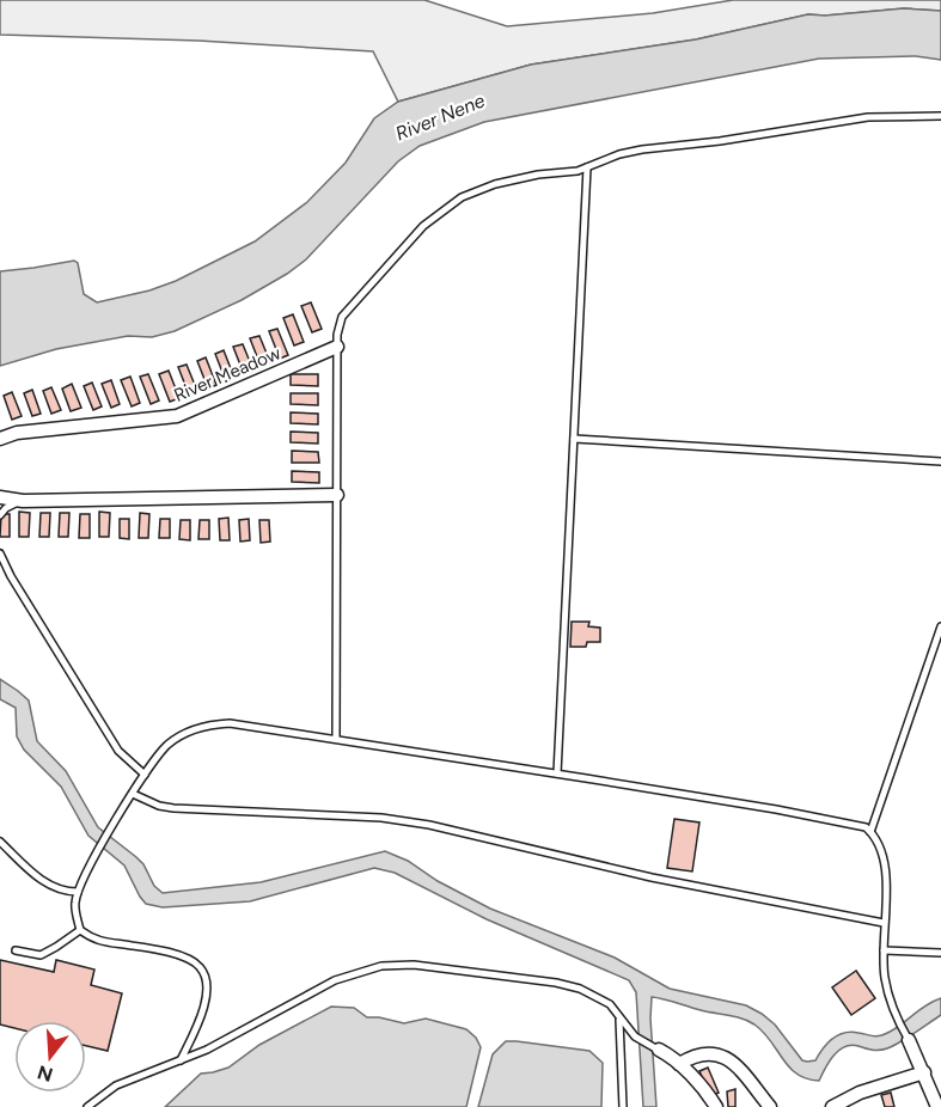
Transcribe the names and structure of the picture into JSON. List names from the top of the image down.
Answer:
{
  "streets": {
    "street": ["River Meadow"]
  },
  "water": ["River Nene"],
  "north": "bottom"
}
